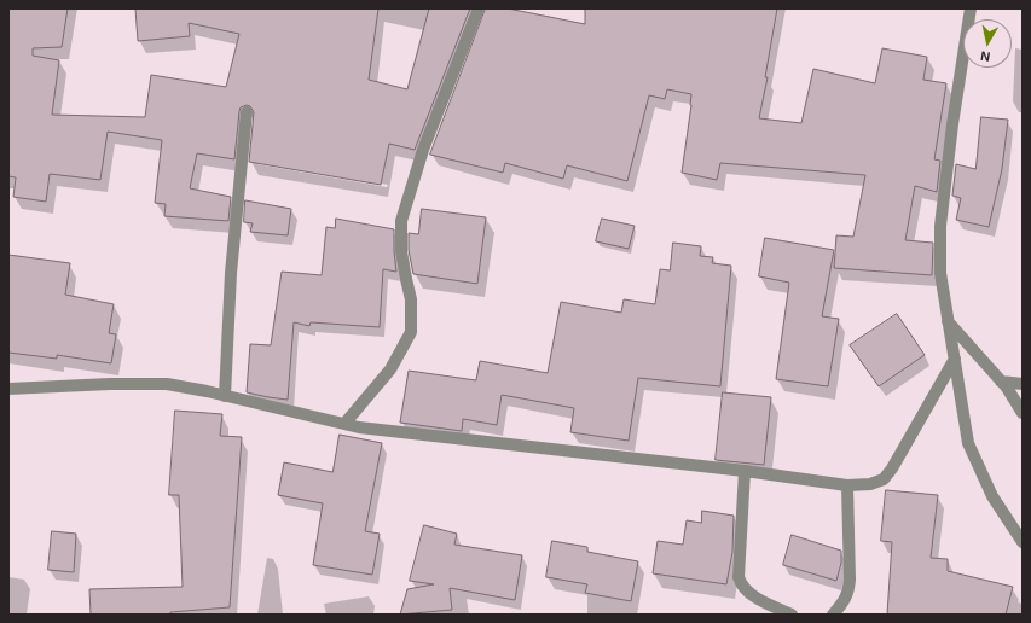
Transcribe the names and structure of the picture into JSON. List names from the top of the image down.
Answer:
{
  "north": "bottom"
}
